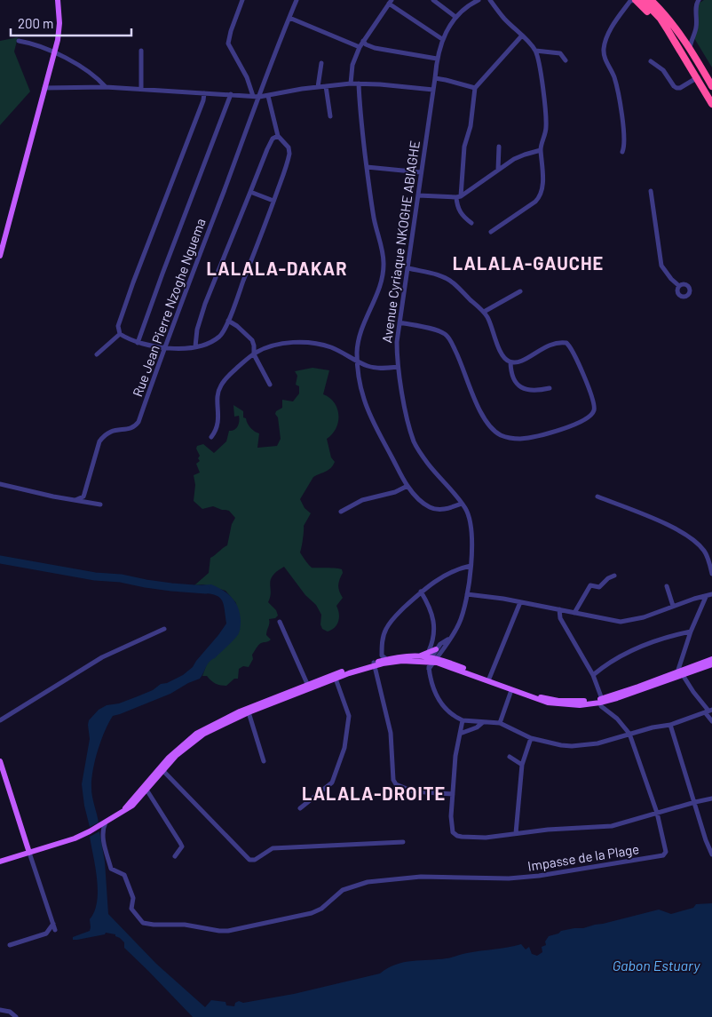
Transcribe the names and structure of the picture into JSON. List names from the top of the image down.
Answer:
{
  "streets": {
    "street": ["Avenue Cyriaque NKOGHE ABIAGHE", "Rue Jean Pierre Nzoghe Nguema", "Impasse de la Plage"]
  },
  "districts": ["LALALA-GAUCHE", "LALALA-DAKAR", "LALALA-DROITE"],
  "water": ["Gabon Estuary"],
  "scale_bar": "200 m"
}
